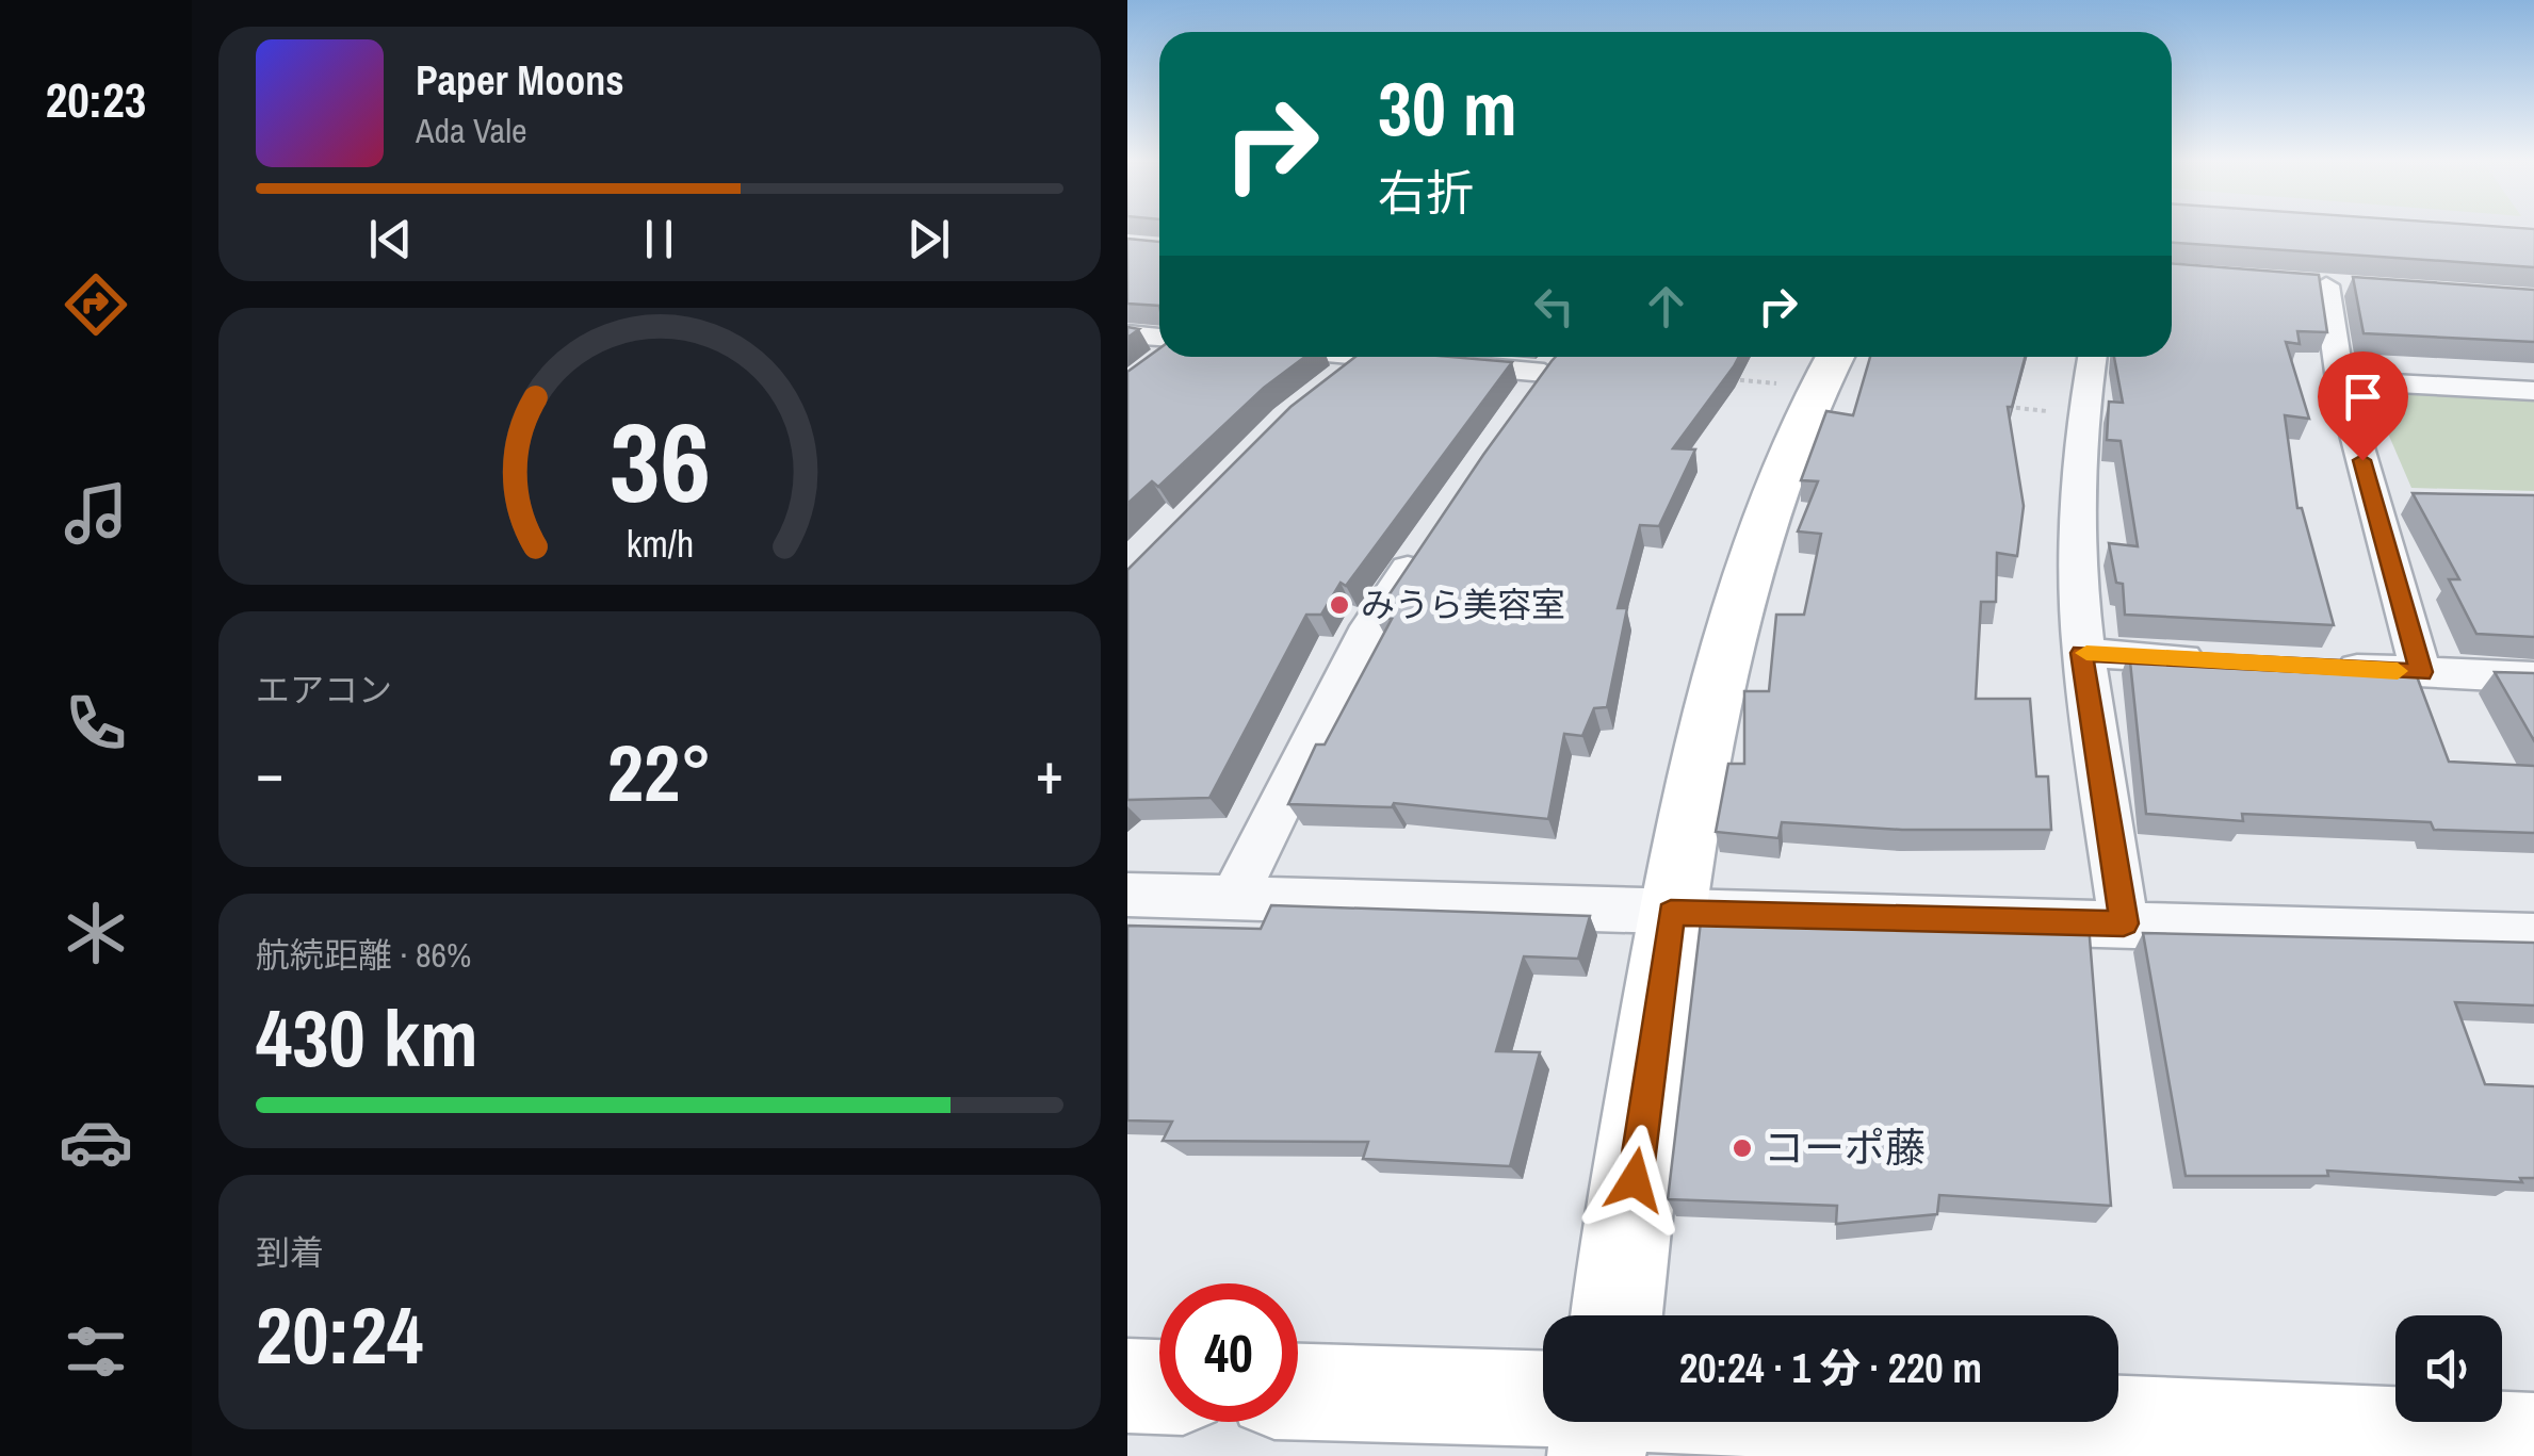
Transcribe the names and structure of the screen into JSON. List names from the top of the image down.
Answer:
{
  "places": ["みうら美容室", "コーポ藤"],
  "page": {
    "tabs": "20:23",
    "turn": ["30 m", "右折"],
    "song": ["Paper Moons", "Ada Vale"],
    "tile": [
      "エアコン",
      ["航続距離 · 86%", "430 km"],
      ["到着", "20:24"]
    ],
    "heat": ["−", "22°", "+"],
    "limit": "40",
    "trip": "20:24 · 1 分 · 220 m",
    "gauge": ["36", "km/h"]
  }
}
